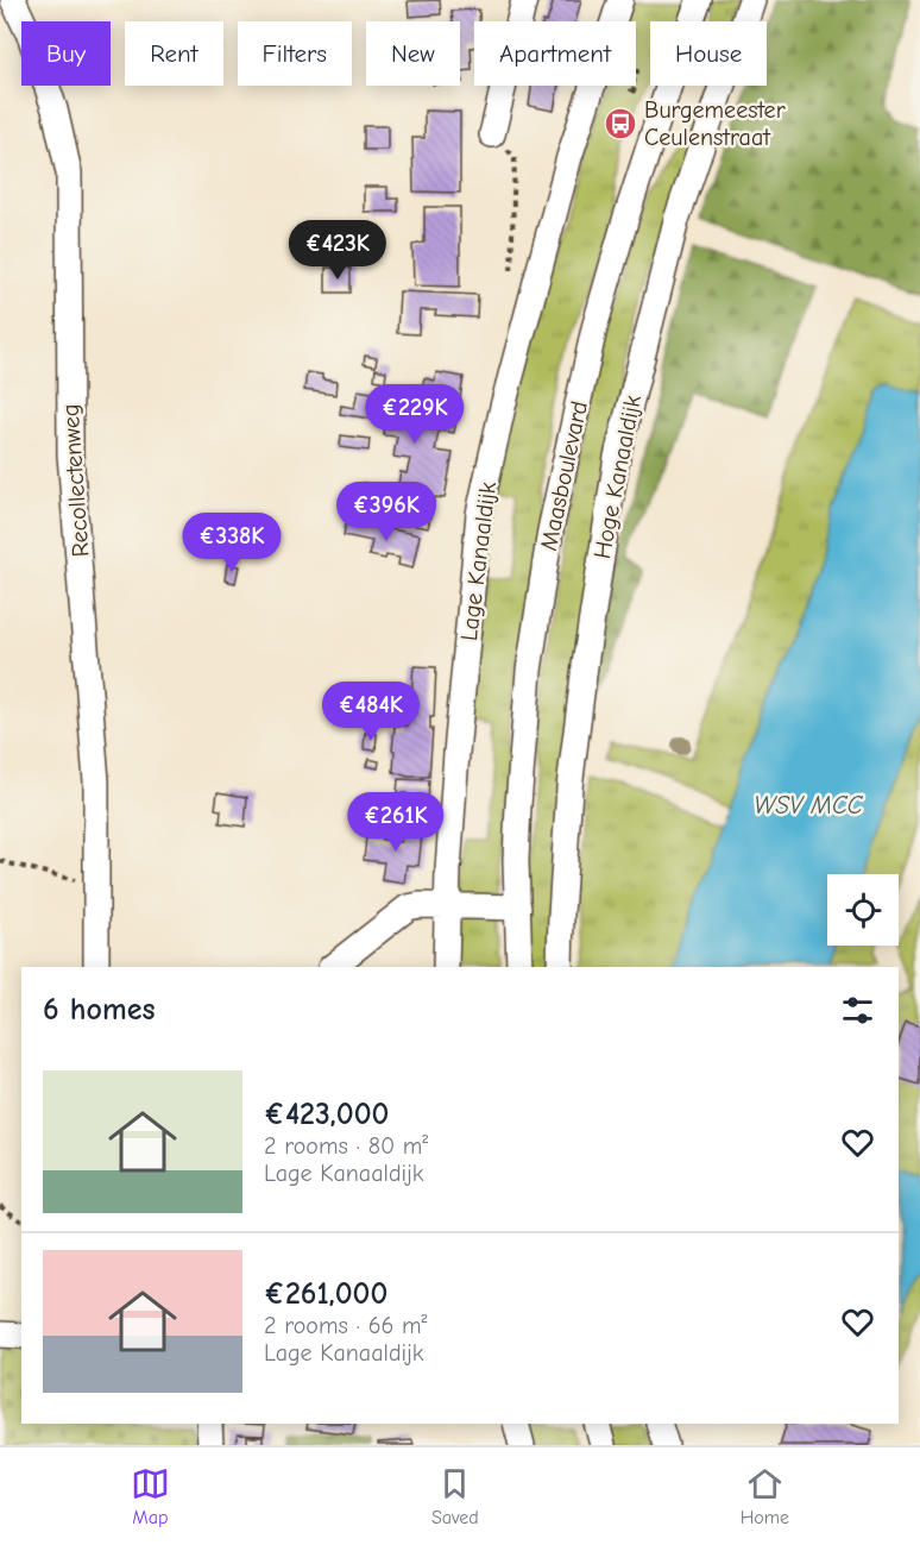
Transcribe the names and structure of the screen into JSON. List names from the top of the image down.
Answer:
{
  "streets": {
    "street": [
      "Maasboulevard",
      "Hoge Kanaaldijk",
      "Recollectenweg",
      "Lage Kanaaldijk"
    ]
  },
  "water": ["WSV MCC"],
  "places": {
    "bus stop": ["Burgemeester Ceulenstraat"]
  },
  "page": {
    "chip": [
      "Buy",
      "Rent",
      "Filters",
      "New",
      "Apartment",
      "House"
    ],
    "price": [
      "€423K",
      "€229K",
      "€396K",
      "€338K",
      "€484K",
      "€261K"
    ],
    "heading": "6 homes",
    "list": [
      {
        "name": "€423,000",
        "note": "2 rooms · 80 m² · Lage Kanaaldijk"
      },
      {
        "name": "€261,000",
        "note": "2 rooms · 66 m² · Lage Kanaaldijk"
      }
    ],
    "tabs": ["Map", "Saved", "Home"]
  }
}
